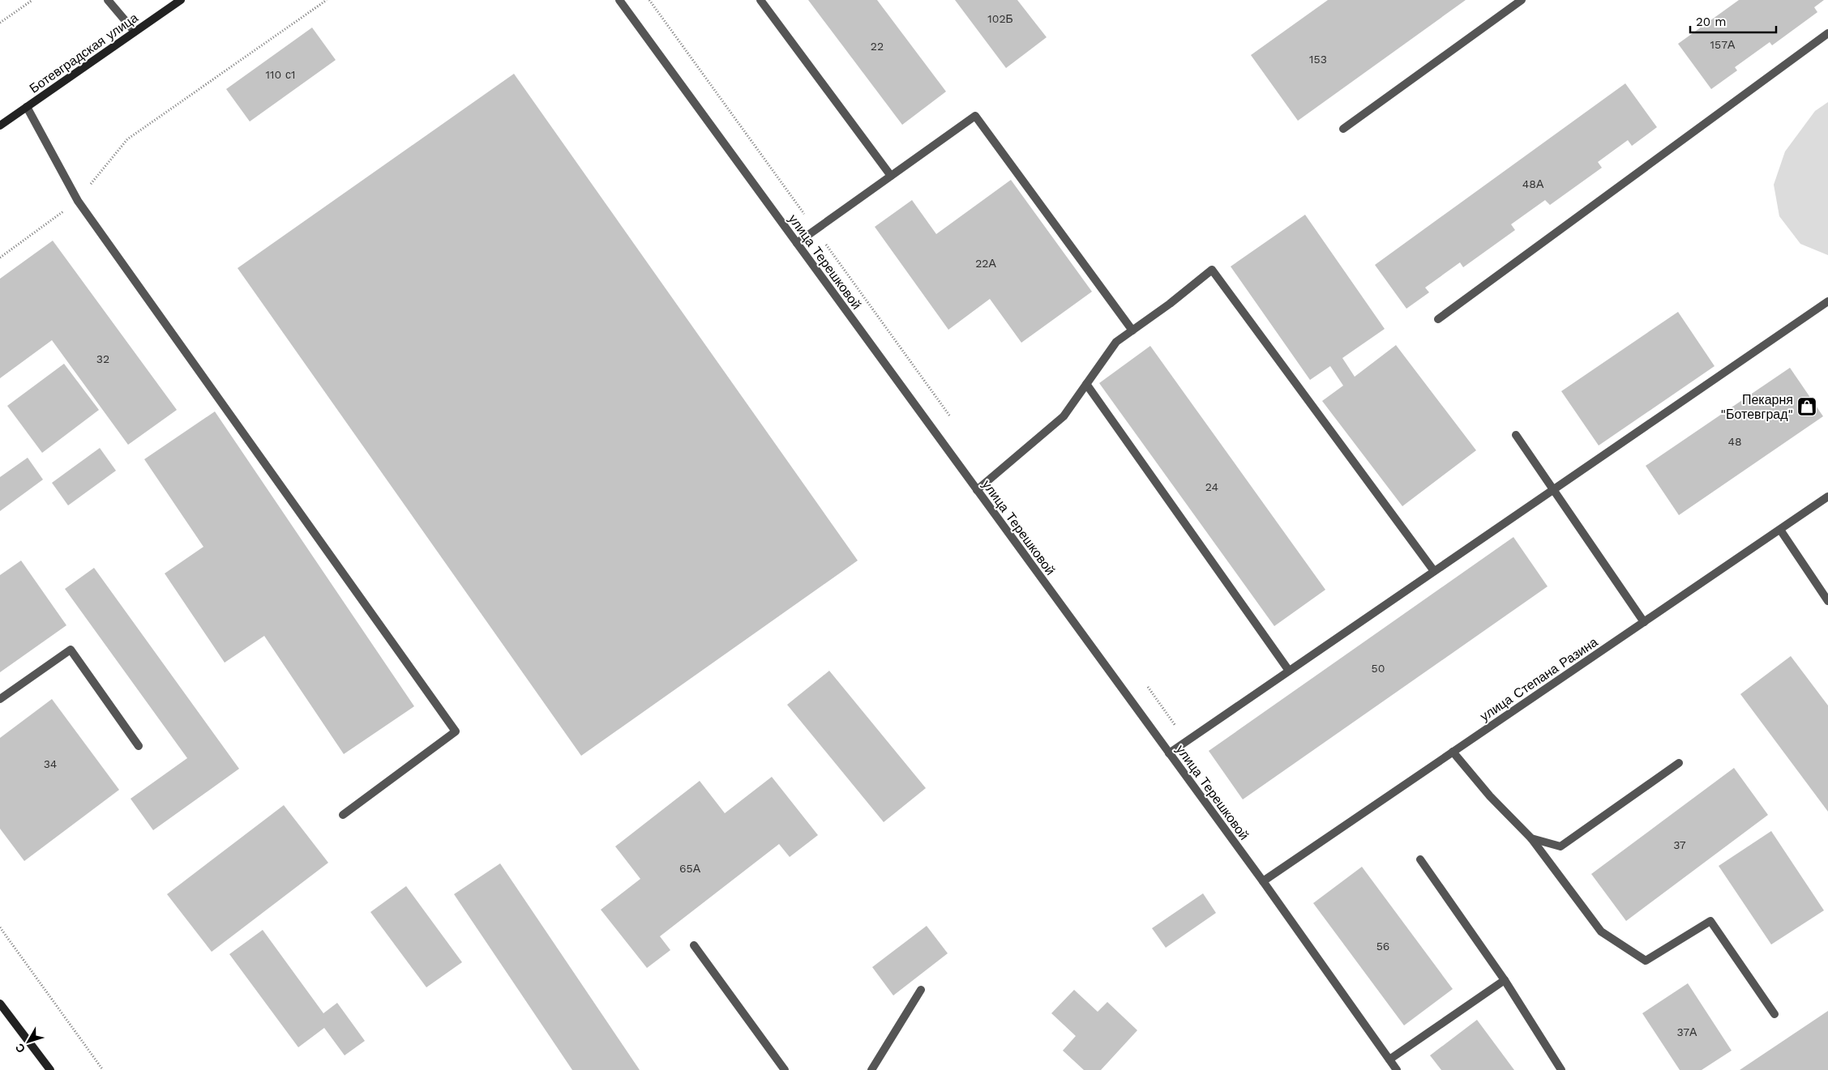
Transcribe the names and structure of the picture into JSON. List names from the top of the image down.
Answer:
{
  "streets": {
    "main road": ["Ботевградская улица"],
    "street": ["улица Терешковой", "улица Степана Разина"]
  },
  "crossings": [
    ["улица Терешковой", "улица Степана Разина"]
  ],
  "places": {
    "shop": ["Пекарня \"Ботевград\""]
  },
  "house_numbers": [
    "102Б",
    "157А",
    "22",
    "153",
    "110 с1",
    "48А",
    "22А",
    "32",
    "48",
    "24",
    "50",
    "34",
    "37",
    "65А",
    "56",
    "37А"
  ],
  "scale_bar": "20 m",
  "north": "bottom left"
}
